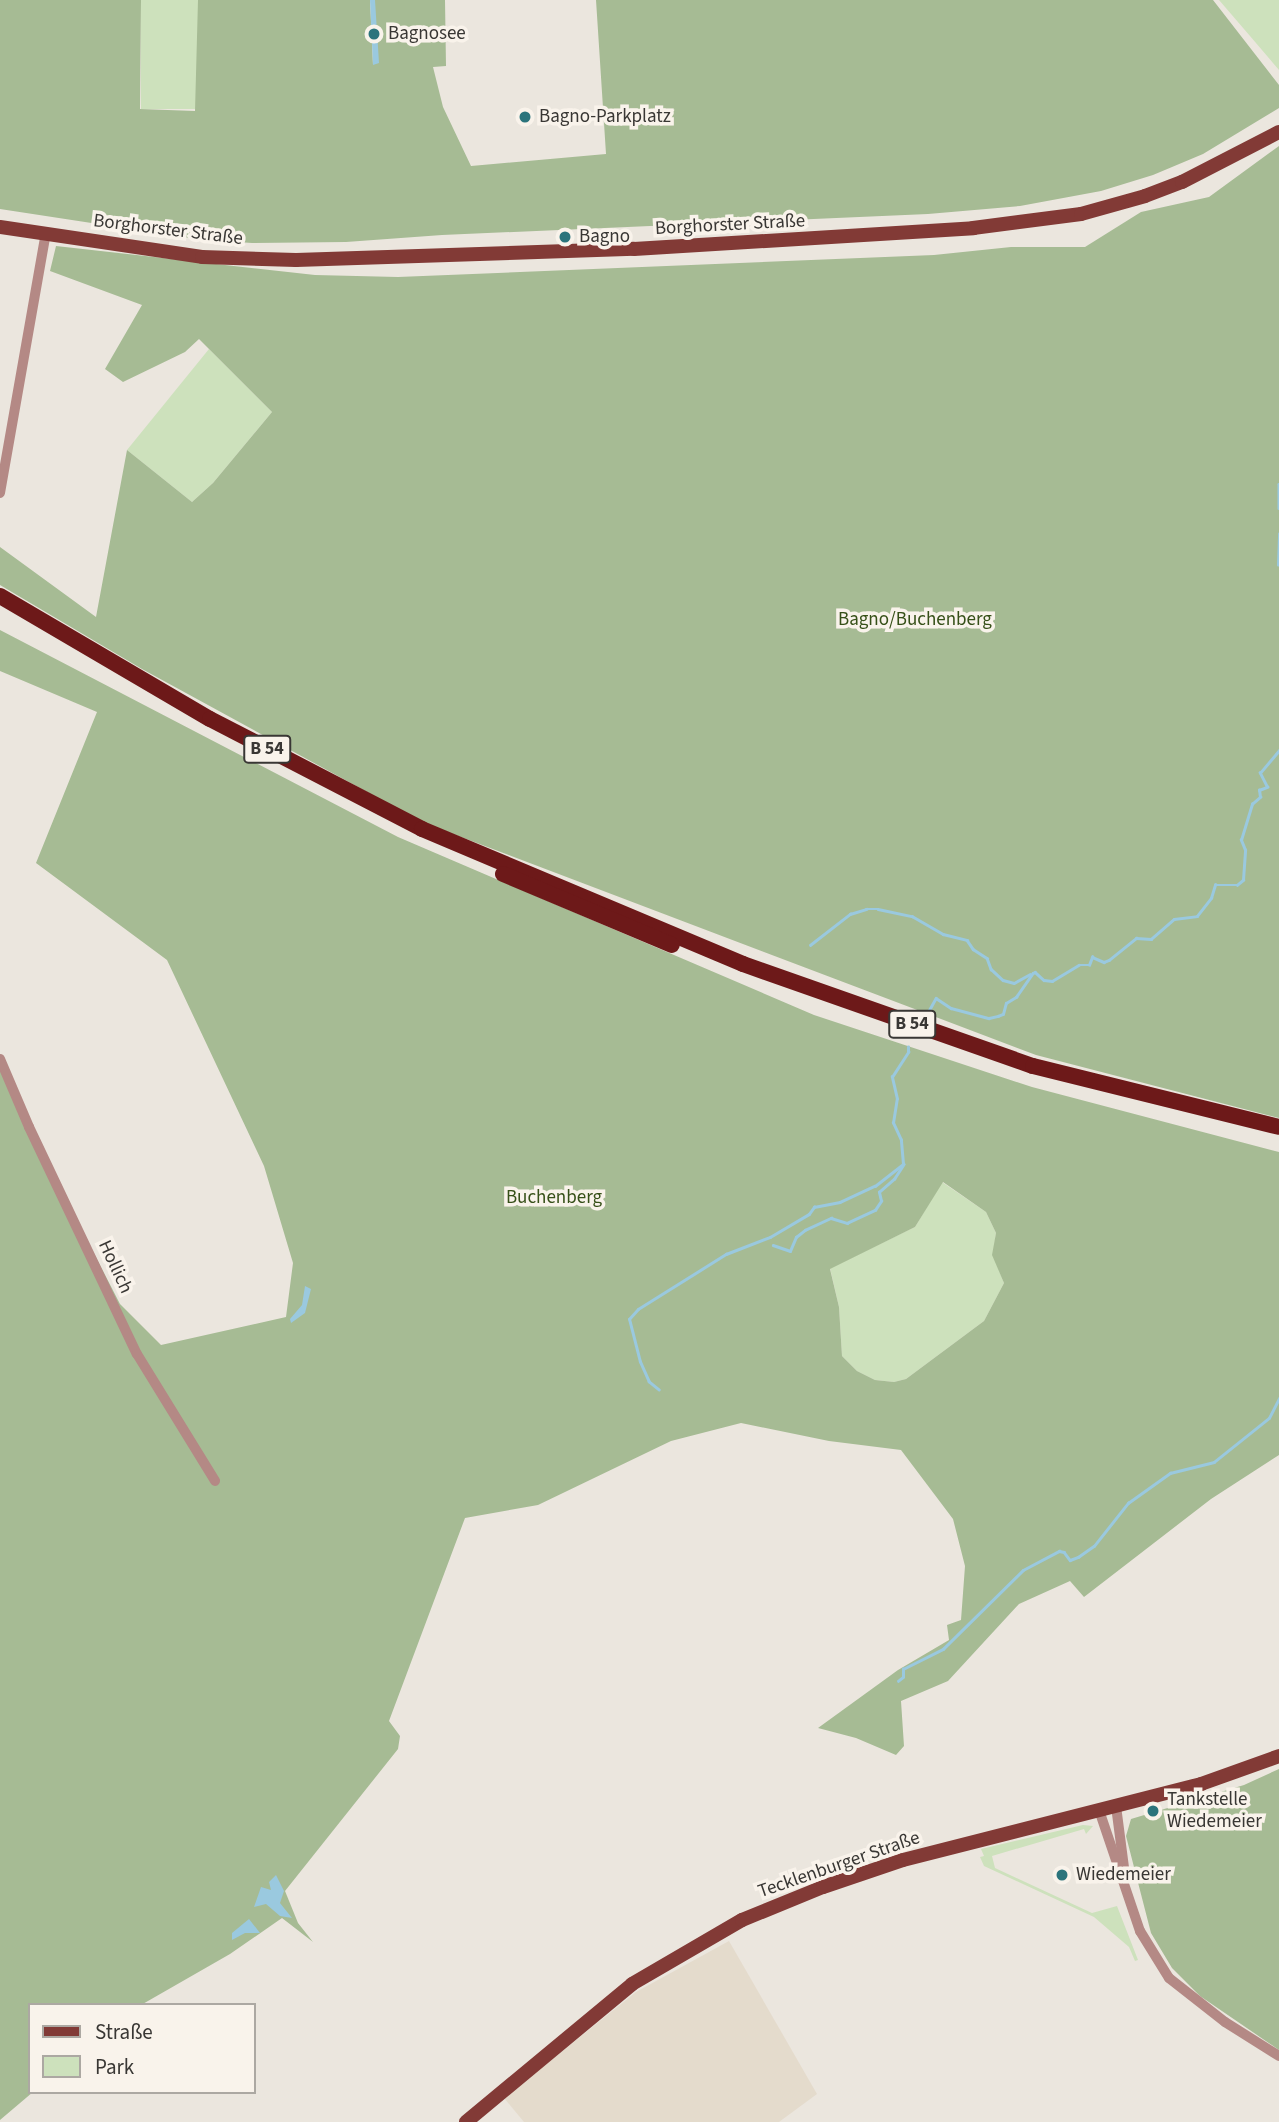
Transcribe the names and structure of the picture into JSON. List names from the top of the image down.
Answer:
{
  "streets": {
    "highway": ["B 54"],
    "main road": ["Borghorster Straße", "Tecklenburger Straße"],
    "street": ["Hollich"]
  },
  "parks": ["Bagno/Buchenberg", "Buchenberg"],
  "places": [
    "Bagnosee",
    "Bagno-Parkplatz",
    "Bagno",
    "Tankstelle Wiedemeier",
    "Wiedemeier"
  ],
  "legend": ["Straße", "Park"]
}
